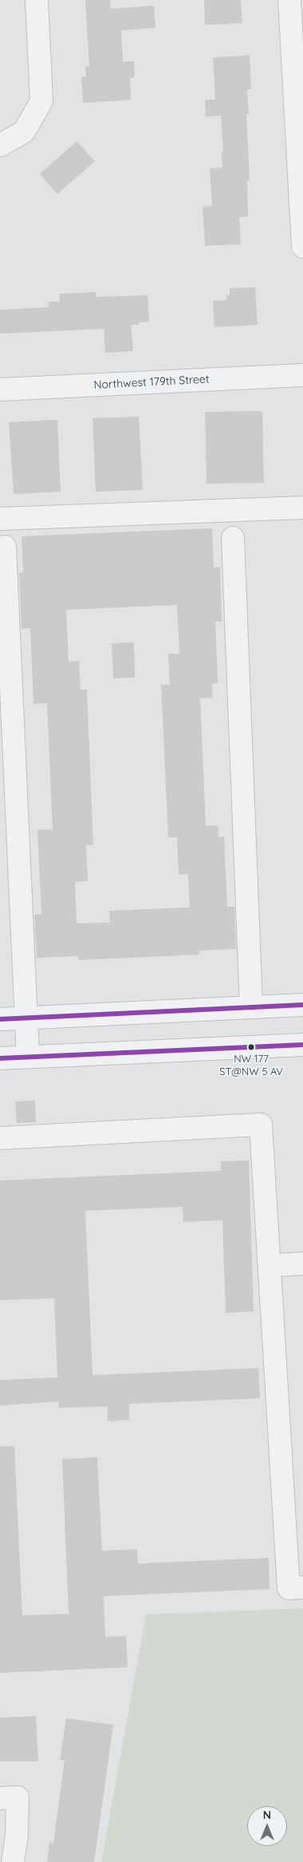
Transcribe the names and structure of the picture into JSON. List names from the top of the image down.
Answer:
{
  "streets": {
    "street": ["Northwest 179th Street"]
  },
  "places": ["NW 177 ST@NW 5 AV"],
  "north": "top"
}
